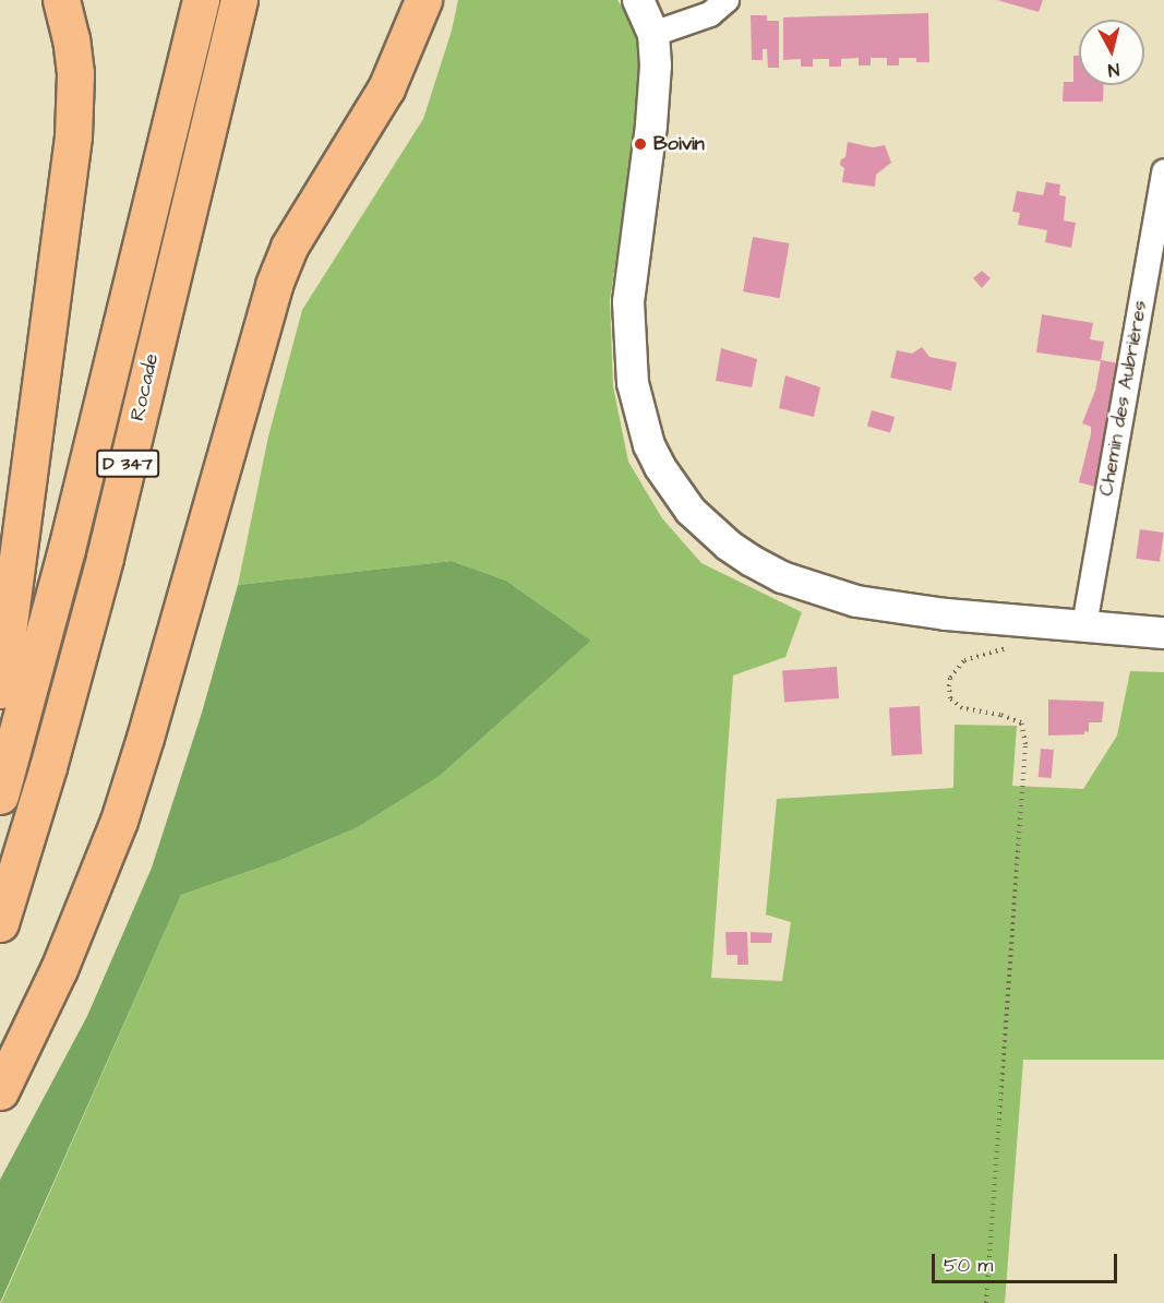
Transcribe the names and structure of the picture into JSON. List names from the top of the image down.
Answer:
{
  "streets": {
    "highway": ["Rocade", "D 347"],
    "street": ["Chemin des Aubrières"]
  },
  "places": ["Boivin"],
  "scale_bar": "50 m",
  "north": "bottom"
}
